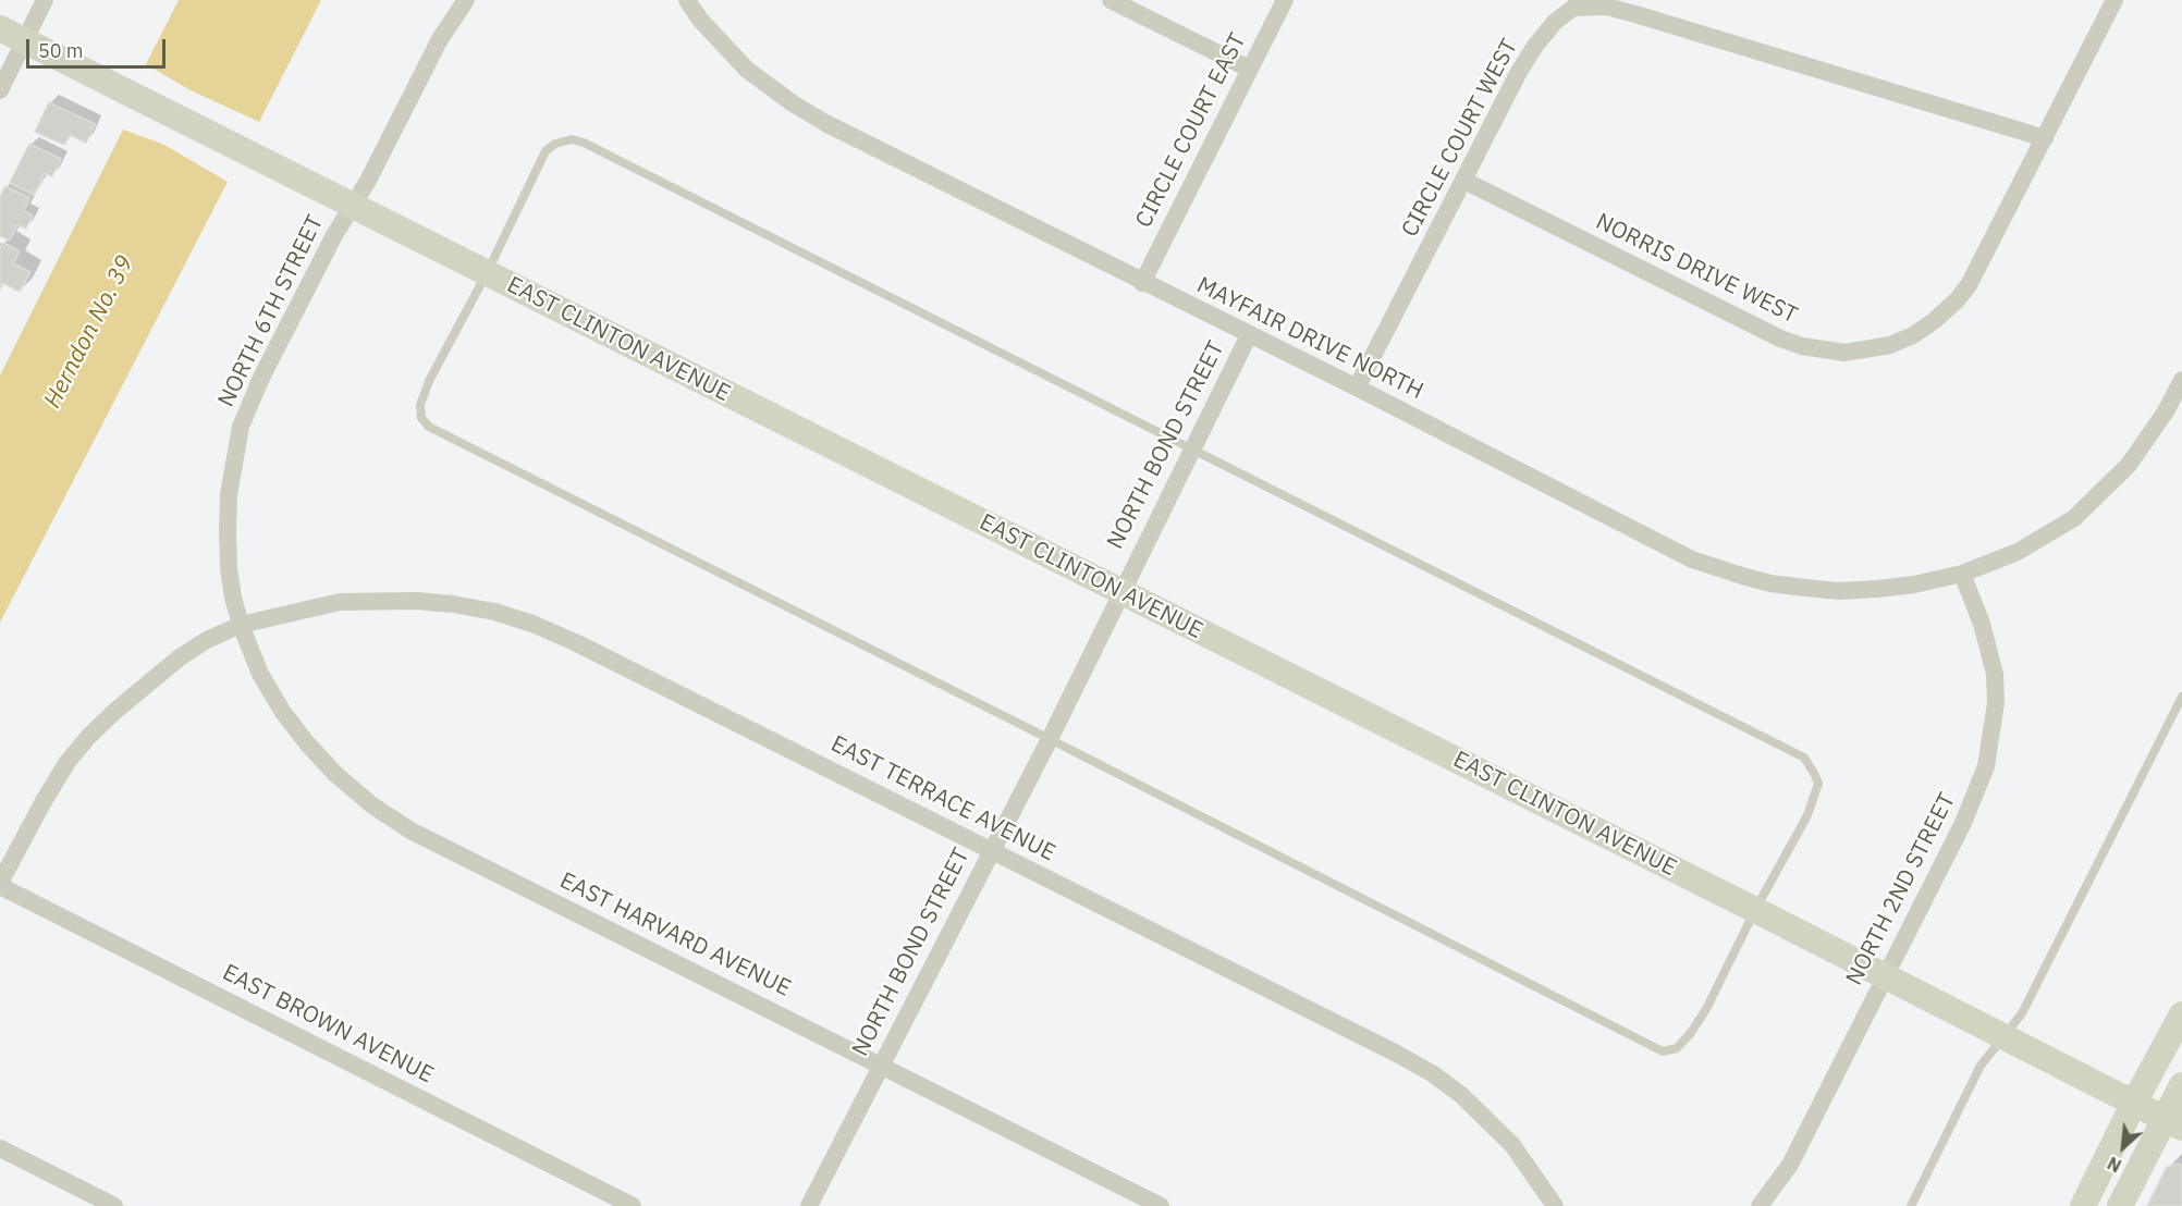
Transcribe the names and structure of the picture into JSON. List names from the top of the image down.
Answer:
{
  "streets": {
    "main road": ["EAST CLINTON AVENUE"],
    "street": [
      "CIRCLE COURT EAST",
      "CIRCLE COURT WEST",
      "NORRIS DRIVE WEST",
      "NORTH 6TH STREET",
      "MAYFAIR DRIVE NORTH",
      "NORTH BOND STREET",
      "EAST TERRACE AVENUE",
      "NORTH 2ND STREET",
      "EAST HARVARD AVENUE",
      "EAST BROWN AVENUE"
    ]
  },
  "crossings": [
    ["CIRCLE COURT EAST", "MAYFAIR DRIVE NORTH"],
    ["CIRCLE COURT WEST", "NORRIS DRIVE WEST"],
    ["CIRCLE COURT WEST", "MAYFAIR DRIVE NORTH"],
    ["NORTH 6TH STREET", "EAST CLINTON AVENUE"],
    ["NORTH 6TH STREET", "EAST TERRACE AVENUE"],
    ["NORTH 6TH STREET", "EAST HARVARD AVENUE"],
    ["MAYFAIR DRIVE NORTH", "NORTH BOND STREET"],
    ["MAYFAIR DRIVE NORTH", "NORTH 2ND STREET"],
    ["EAST CLINTON AVENUE", "NORTH BOND STREET"],
    ["EAST CLINTON AVENUE", "NORTH 2ND STREET"],
    ["NORTH BOND STREET", "EAST TERRACE AVENUE"],
    ["NORTH BOND STREET", "EAST HARVARD AVENUE"],
    ["EAST TERRACE AVENUE", "EAST HARVARD AVENUE"]
  ],
  "water": ["Herndon No. 39"],
  "scale_bar": "50 m",
  "north": "bottom left"
}
